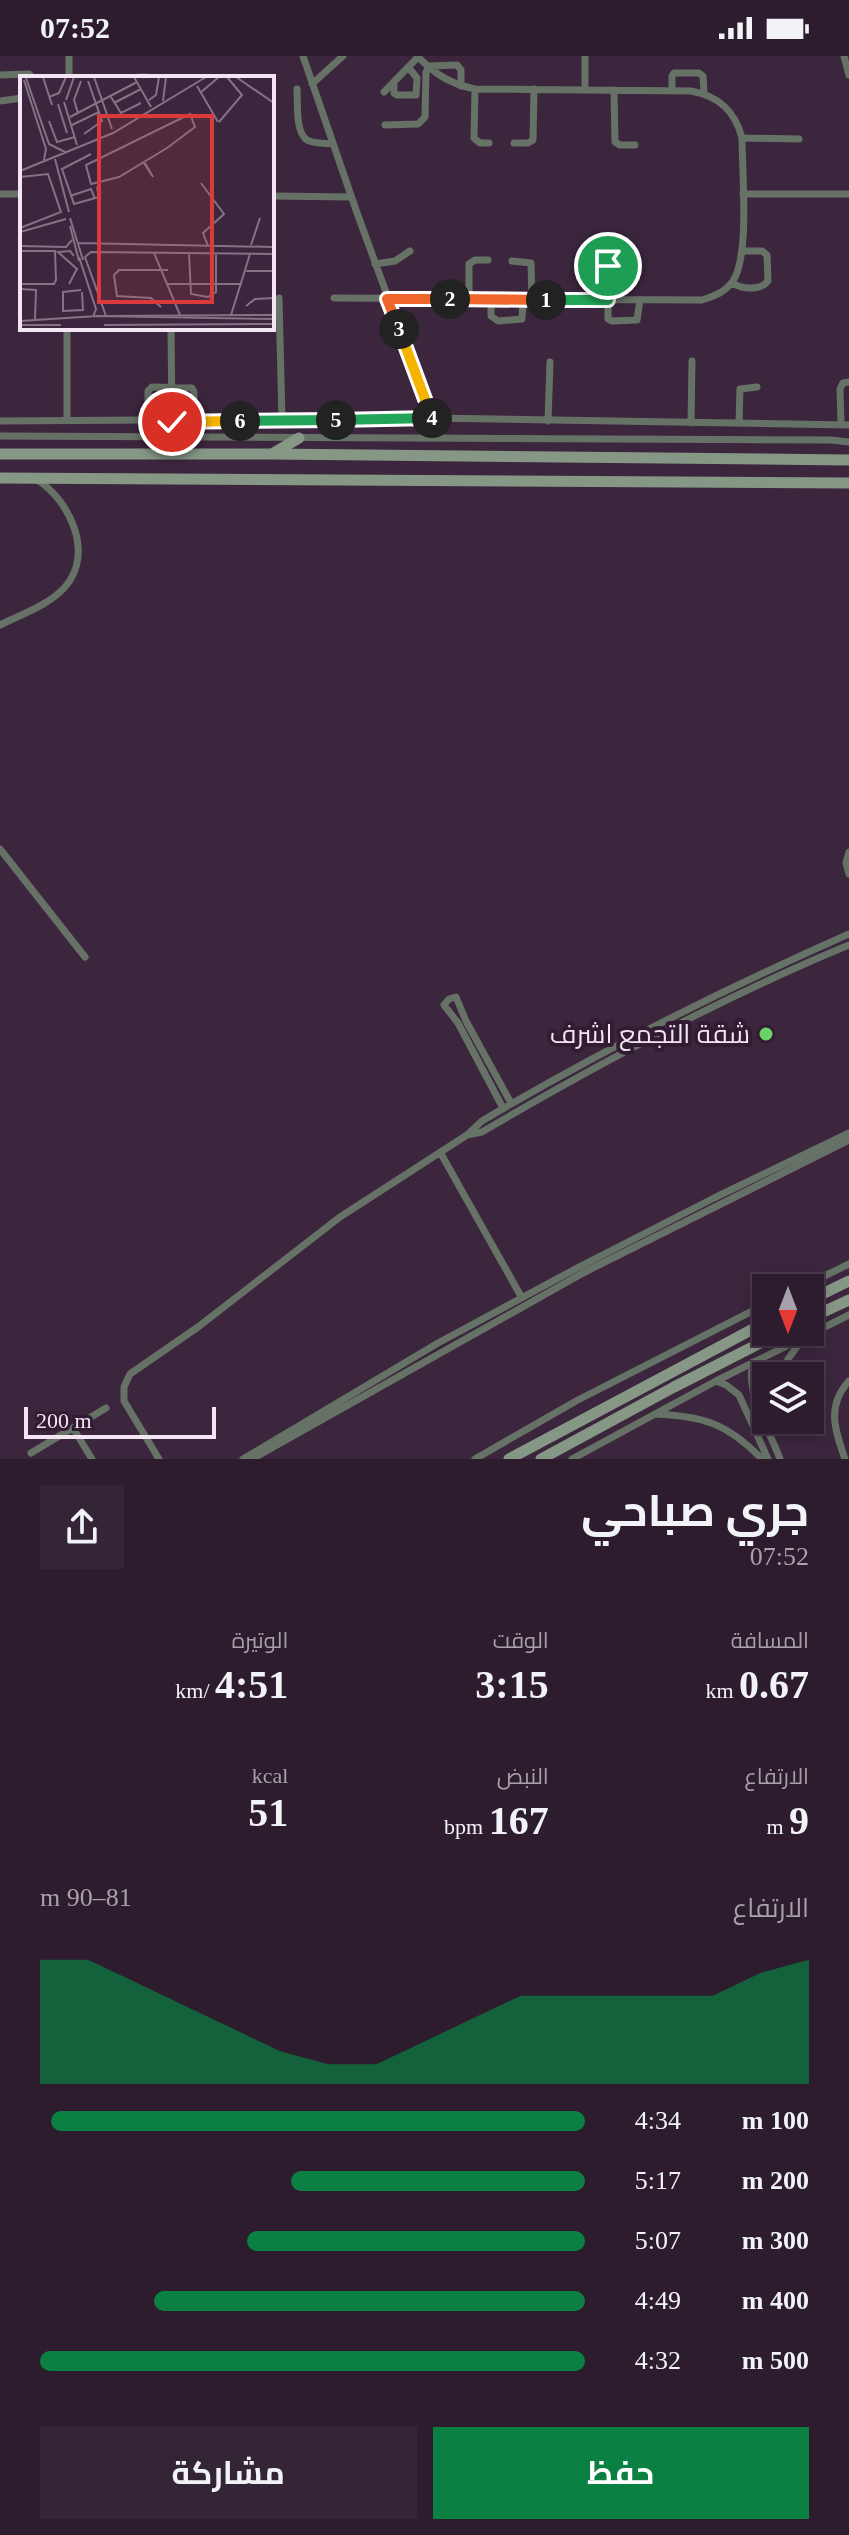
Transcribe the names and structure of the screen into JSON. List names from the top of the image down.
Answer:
{
  "places": ["شقة التجمع اشرف"],
  "scale_bar": "200 m",
  "north": "bottom",
  "page": {
    "status": "07:52",
    "pins": [
      "2",
      "1",
      "3",
      "4",
      "5",
      "6"
    ],
    "scale": "200 m",
    "heading": ["جري صباحي", "07:52"],
    "stats": [
      ["المسافة", "0.67 km"],
      ["الوقت", "3:15"],
      ["الوتيرة", "4:51 /km"],
      ["الارتفاع", "9 m"],
      ["النبض", "167 bpm"],
      ["kcal", "51"]
    ],
    "chart": ["الارتفاع", "81–90 m"],
    "list": [
      {
        "name": "100 m",
        "note": "4:34"
      },
      {
        "name": "200 m",
        "note": "5:17"
      },
      {
        "name": "300 m",
        "note": "5:07"
      },
      {
        "name": "400 m",
        "note": "4:49"
      },
      {
        "name": "500 m",
        "note": "4:32"
      }
    ],
    "buttons": ["حفظ", "مشاركة"]
  }
}
